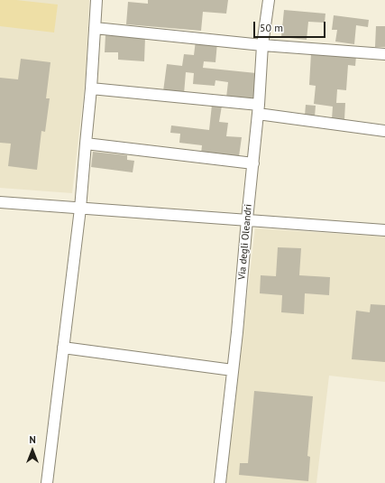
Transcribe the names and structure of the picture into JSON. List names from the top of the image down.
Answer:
{
  "streets": {
    "street": ["Via degli Oleandri"]
  },
  "scale_bar": "50 m",
  "north": "top"
}
